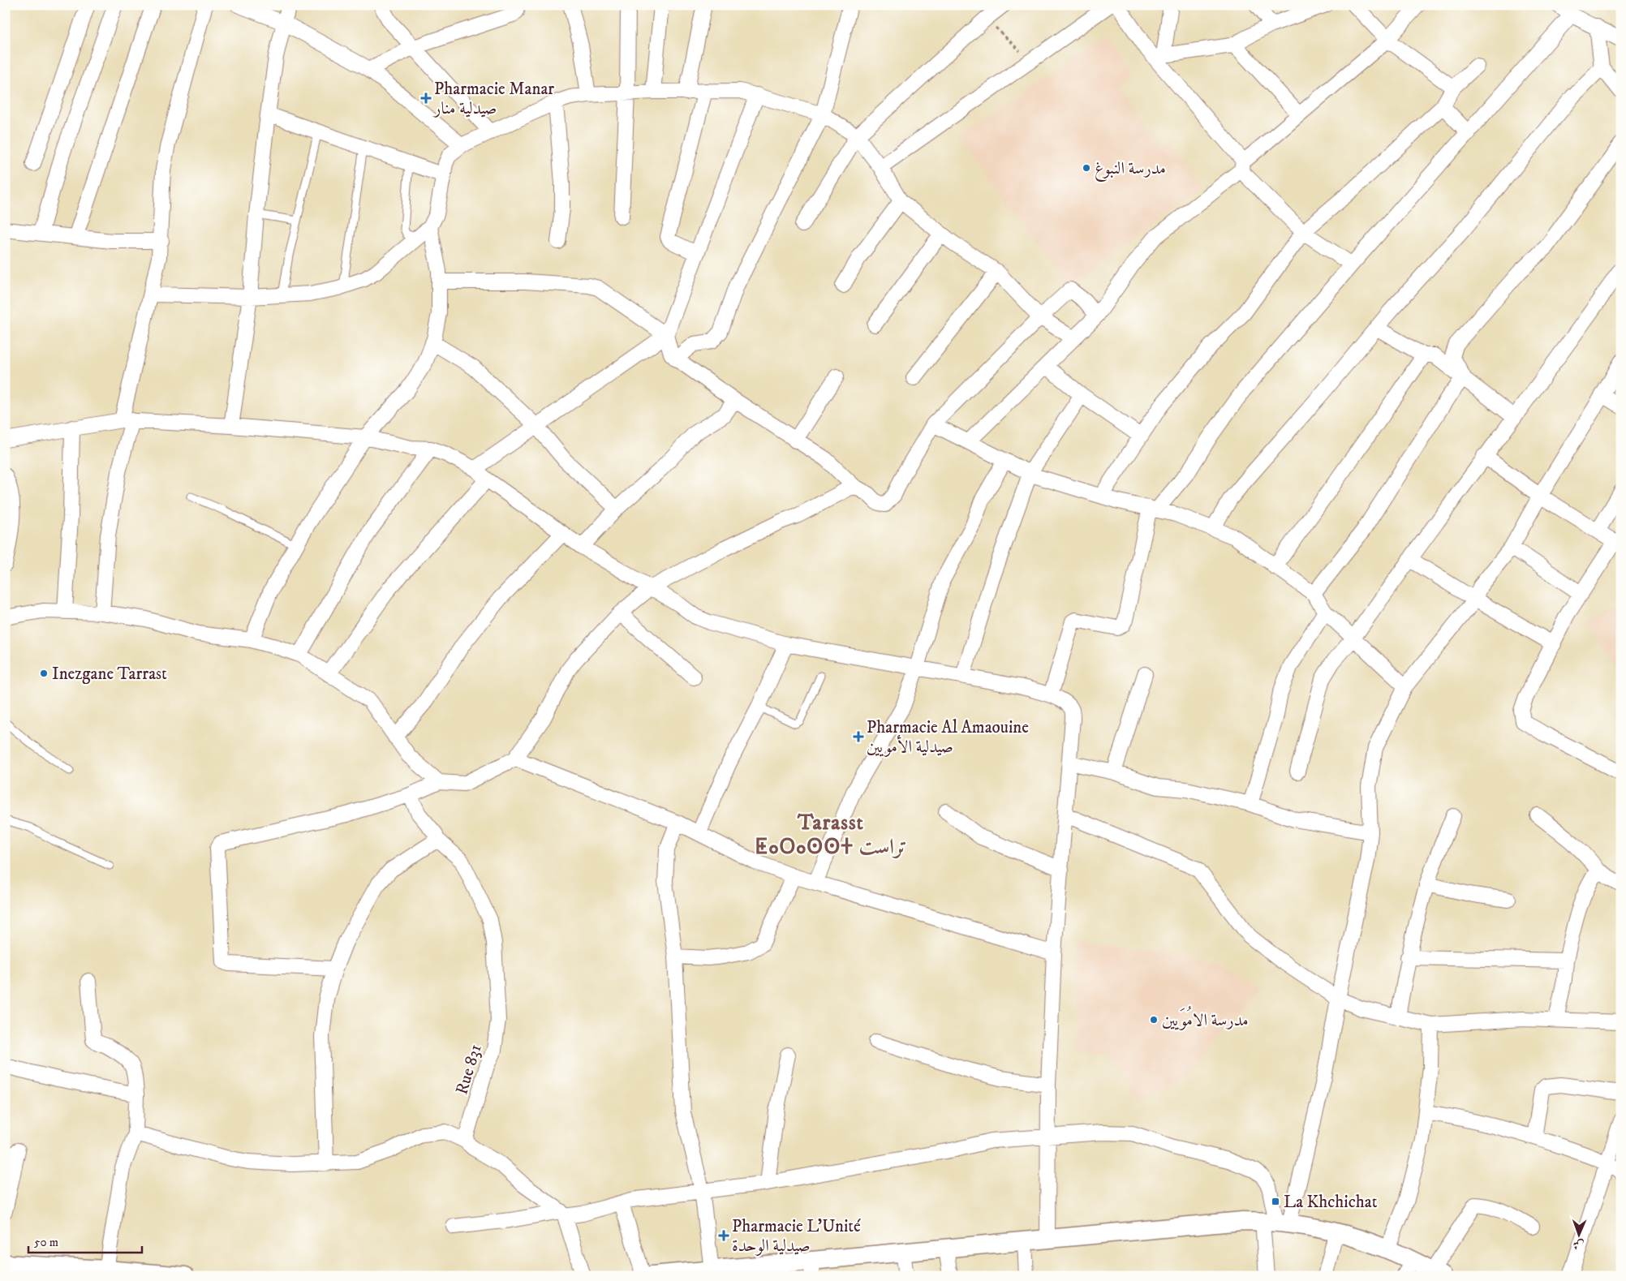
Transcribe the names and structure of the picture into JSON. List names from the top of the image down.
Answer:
{
  "streets": {
    "street": ["Rue 831"]
  },
  "districts": ["Tarasst ⵟⴰⵔⴰⵙⵙⵜ تراست"],
  "places": {
    "health": ["Pharmacie Manar صيدلية منار", "Pharmacie Al Amaouine صيدلية الأمويين", "Pharmacie L'Unité صيدلية الوحدة"],
    "other": ["مدرسة النبوغ", "Inezgane Tarrast", "مدرسة الامُوَيين"],
    "transit": ["La Khchichat"]
  },
  "scale_bar": "50 m",
  "north": "bottom"
}
